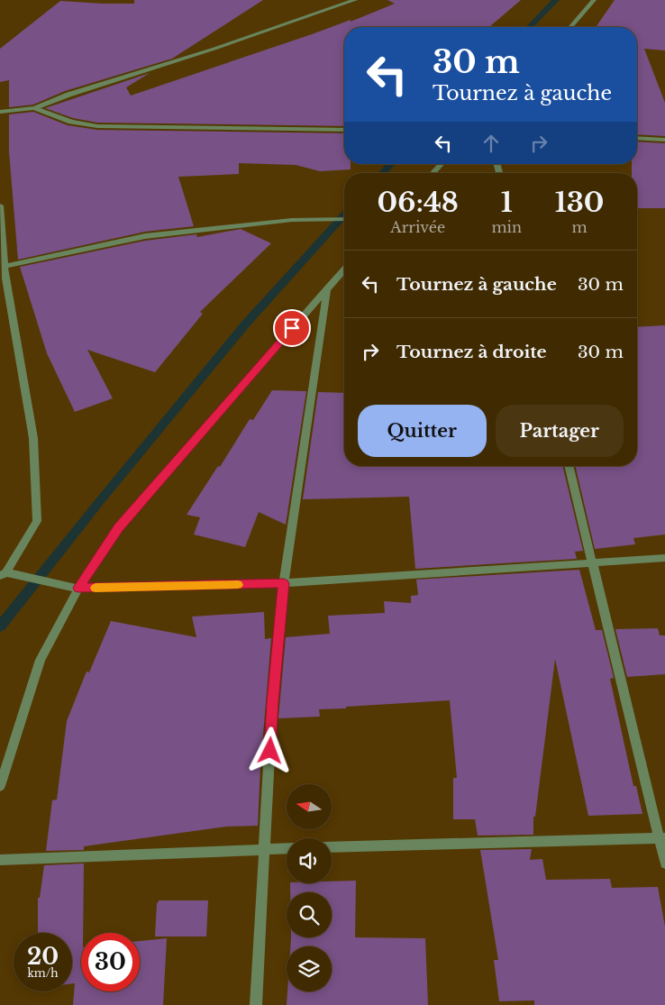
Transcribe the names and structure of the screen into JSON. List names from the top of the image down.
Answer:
{
  "north": "left",
  "page": {
    "turn": ["30 m", "Tournez à gauche"],
    "eta": [
      "06:48",
      "Arrivée",
      "1",
      "min",
      "130",
      "m"
    ],
    "list": [
      {
        "name": "Tournez à gauche",
        "value": "30 m"
      },
      {
        "name": "Tournez à droite",
        "value": "30 m"
      }
    ],
    "buttons": ["Quitter", "Partager"],
    "speed": "20 km/h",
    "limit": "30"
  }
}
